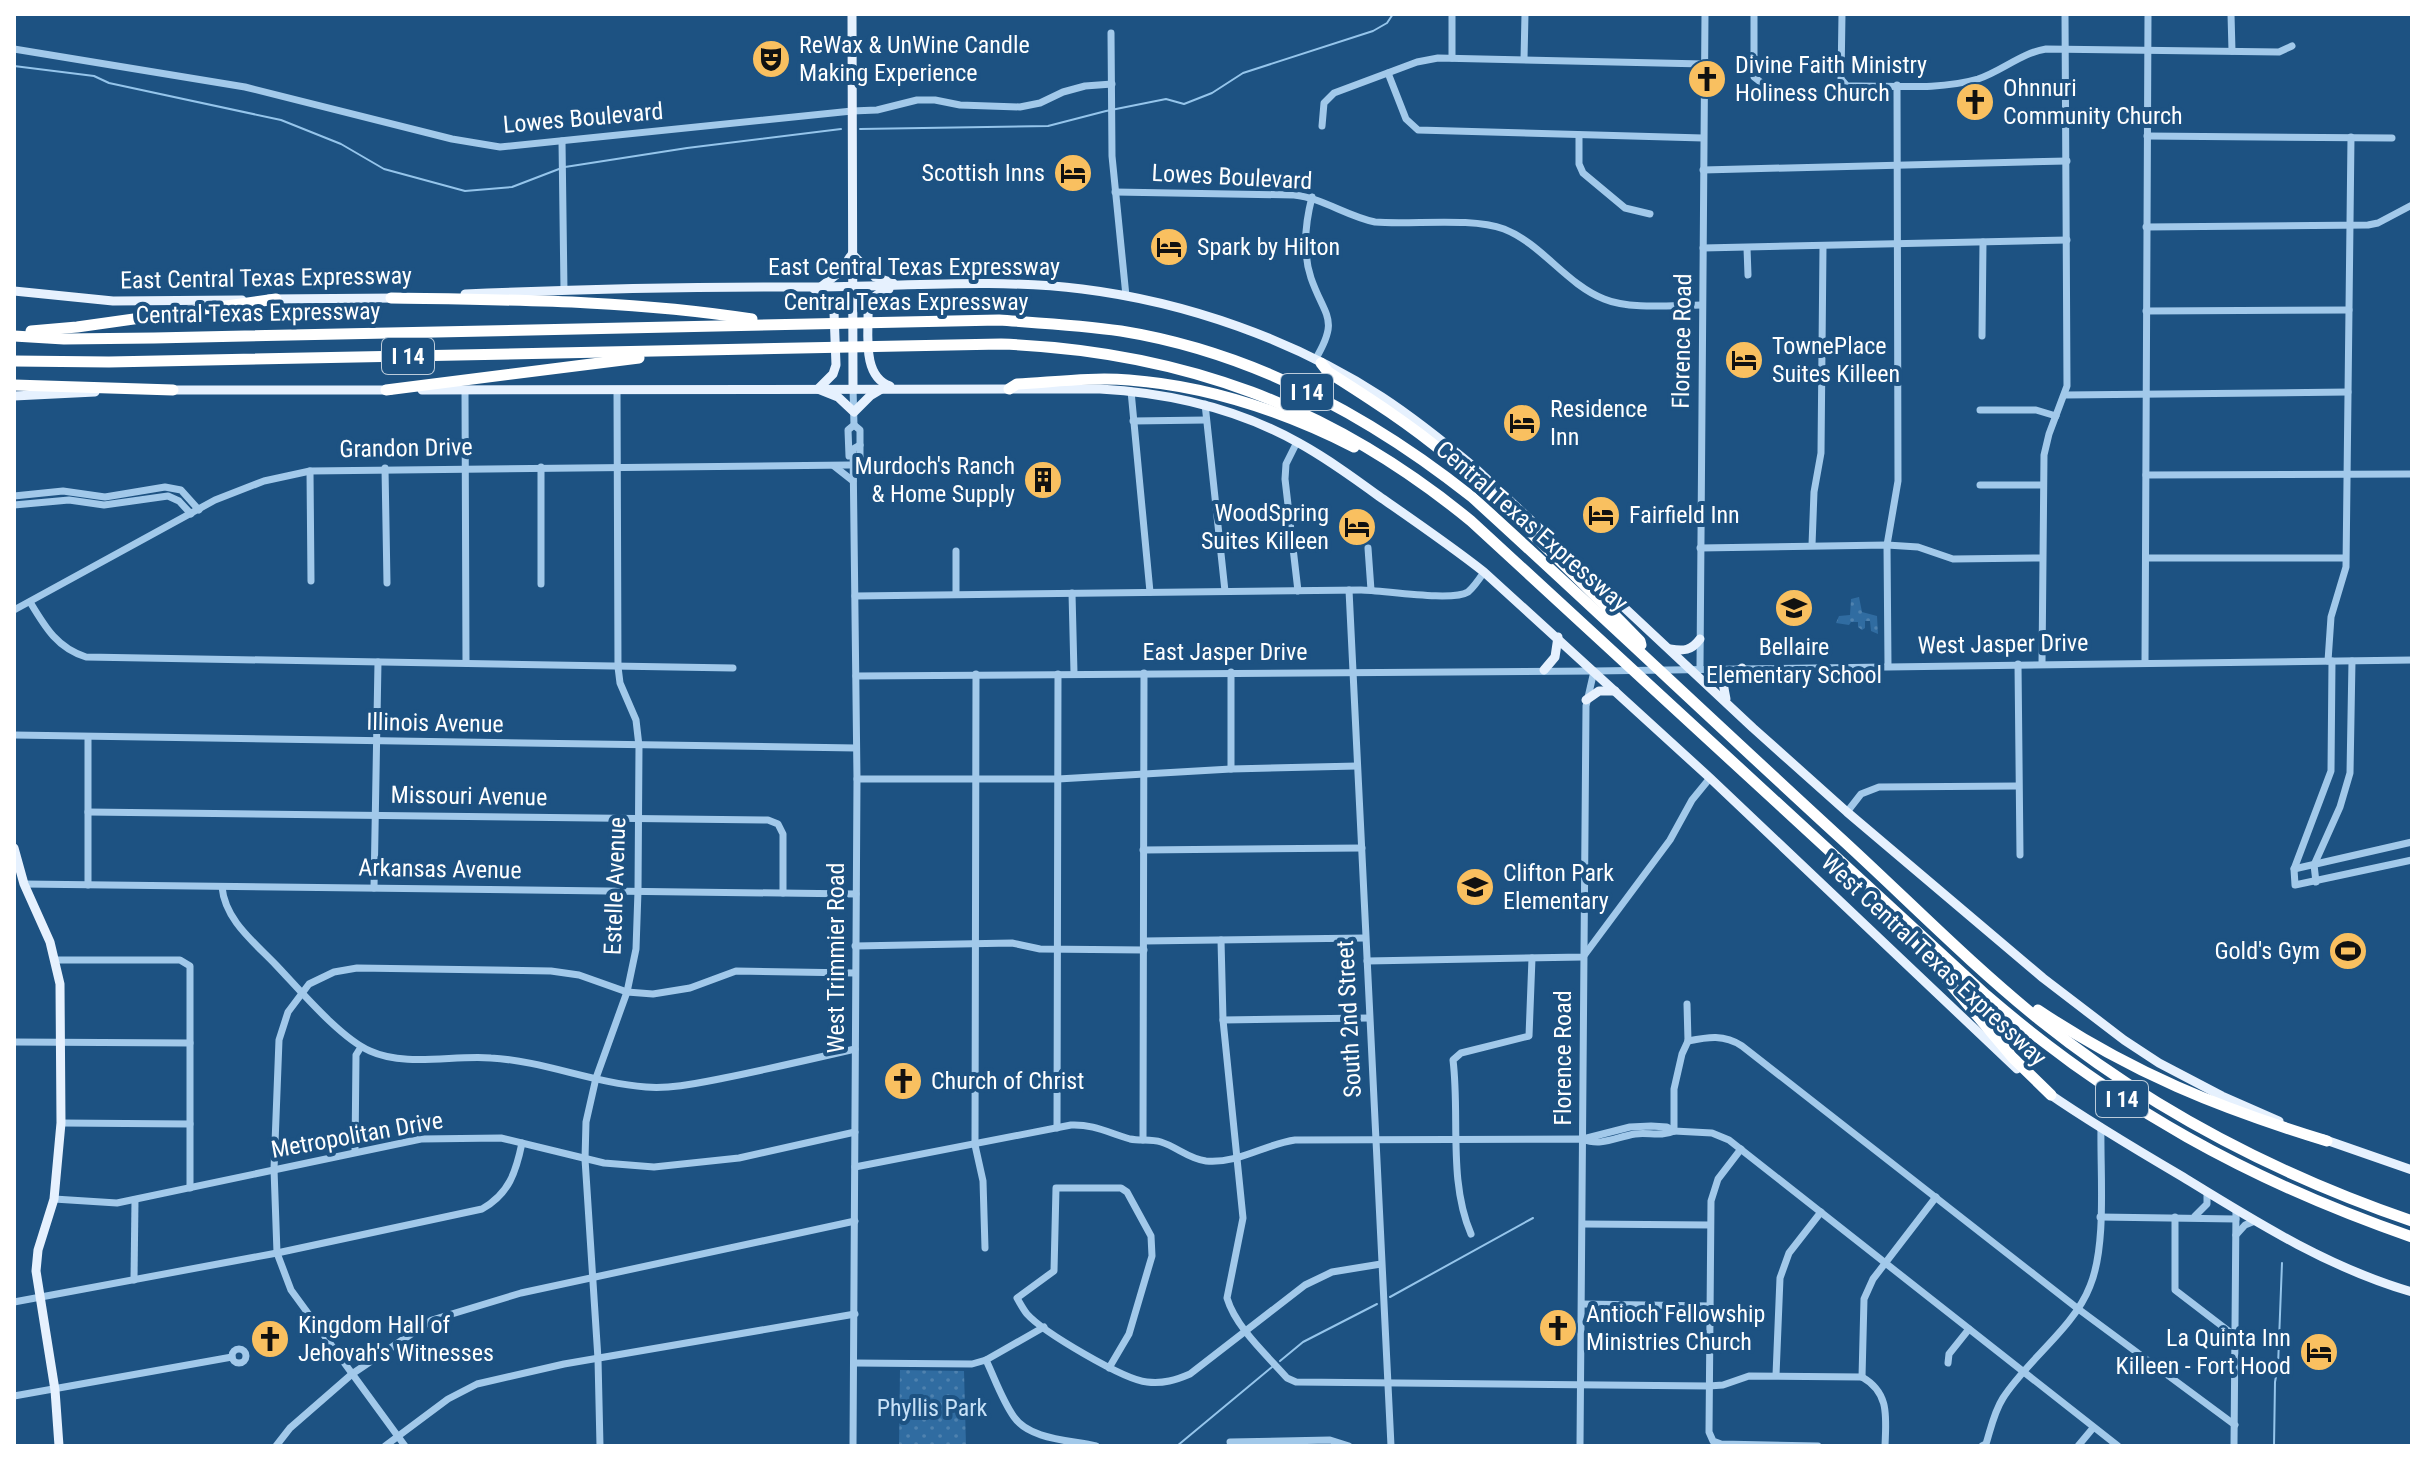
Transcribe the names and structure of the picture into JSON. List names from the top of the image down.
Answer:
{
  "streets": {
    "highway": ["Central Texas Expressway", "I 14"],
    "main road": ["East Central Texas Expressway", "West Trimmier Road", "West Central Texas Expressway"],
    "street": [
      "Lowes Boulevard",
      "Florence Road",
      "Grandon Drive",
      "West Jasper Drive",
      "East Jasper Drive",
      "Illinois Avenue",
      "Missouri Avenue",
      "Arkansas Avenue",
      "Estelle Avenue",
      "South 2nd Street",
      "Metropolitan Drive"
    ]
  },
  "crossings": [
    ["Lowes Boulevard", "Florence Road"],
    ["Lowes Boulevard", "West Trimmier Road"],
    ["East Central Texas Expressway", "Florence Road"],
    ["East Central Texas Expressway", "West Jasper Drive"],
    ["East Central Texas Expressway", "West Trimmier Road"],
    ["East Central Texas Expressway", "West Central Texas Expressway"],
    ["Florence Road", "West Jasper Drive"],
    ["Florence Road", "East Jasper Drive"],
    ["Florence Road", "West Central Texas Expressway"],
    ["Grandon Drive", "Estelle Avenue"],
    ["Grandon Drive", "West Trimmier Road"],
    ["West Jasper Drive", "East Jasper Drive"],
    ["West Jasper Drive", "West Central Texas Expressway"],
    ["East Jasper Drive", "West Trimmier Road"],
    ["East Jasper Drive", "West Central Texas Expressway"],
    ["East Jasper Drive", "South 2nd Street"],
    ["Illinois Avenue", "Estelle Avenue"],
    ["Illinois Avenue", "West Trimmier Road"],
    ["Missouri Avenue", "Arkansas Avenue"],
    ["Missouri Avenue", "Estelle Avenue"],
    ["Arkansas Avenue", "Estelle Avenue"],
    ["Arkansas Avenue", "West Trimmier Road"],
    ["Estelle Avenue", "Metropolitan Drive"],
    ["West Trimmier Road", "Metropolitan Drive"]
  ],
  "parks": ["Phyllis Park"],
  "places": {
    "theatre": ["ReWax & UnWine Candle Making Experience"],
    "church": [
      "Divine Faith Ministry Holiness Church",
      "Ohnnuri Community Church",
      "Church of Christ",
      "Antioch Fellowship Ministries Church",
      "Kingdom Hall of Jehovah's Witnesses"
    ],
    "hotel": [
      "Scottish Inns",
      "Spark by Hilton",
      "TownePlace Suites Killeen",
      "Residence Inn",
      "Fairfield Inn",
      "WoodSpring Suites Killeen",
      "La Quinta Inn Killeen - Fort Hood"
    ],
    "building": ["Murdoch's Ranch & Home Supply"],
    "school or university": ["Bellaire Elementary School", "Clifton Park Elementary"],
    "sports": ["Gold's Gym"]
  }
}
